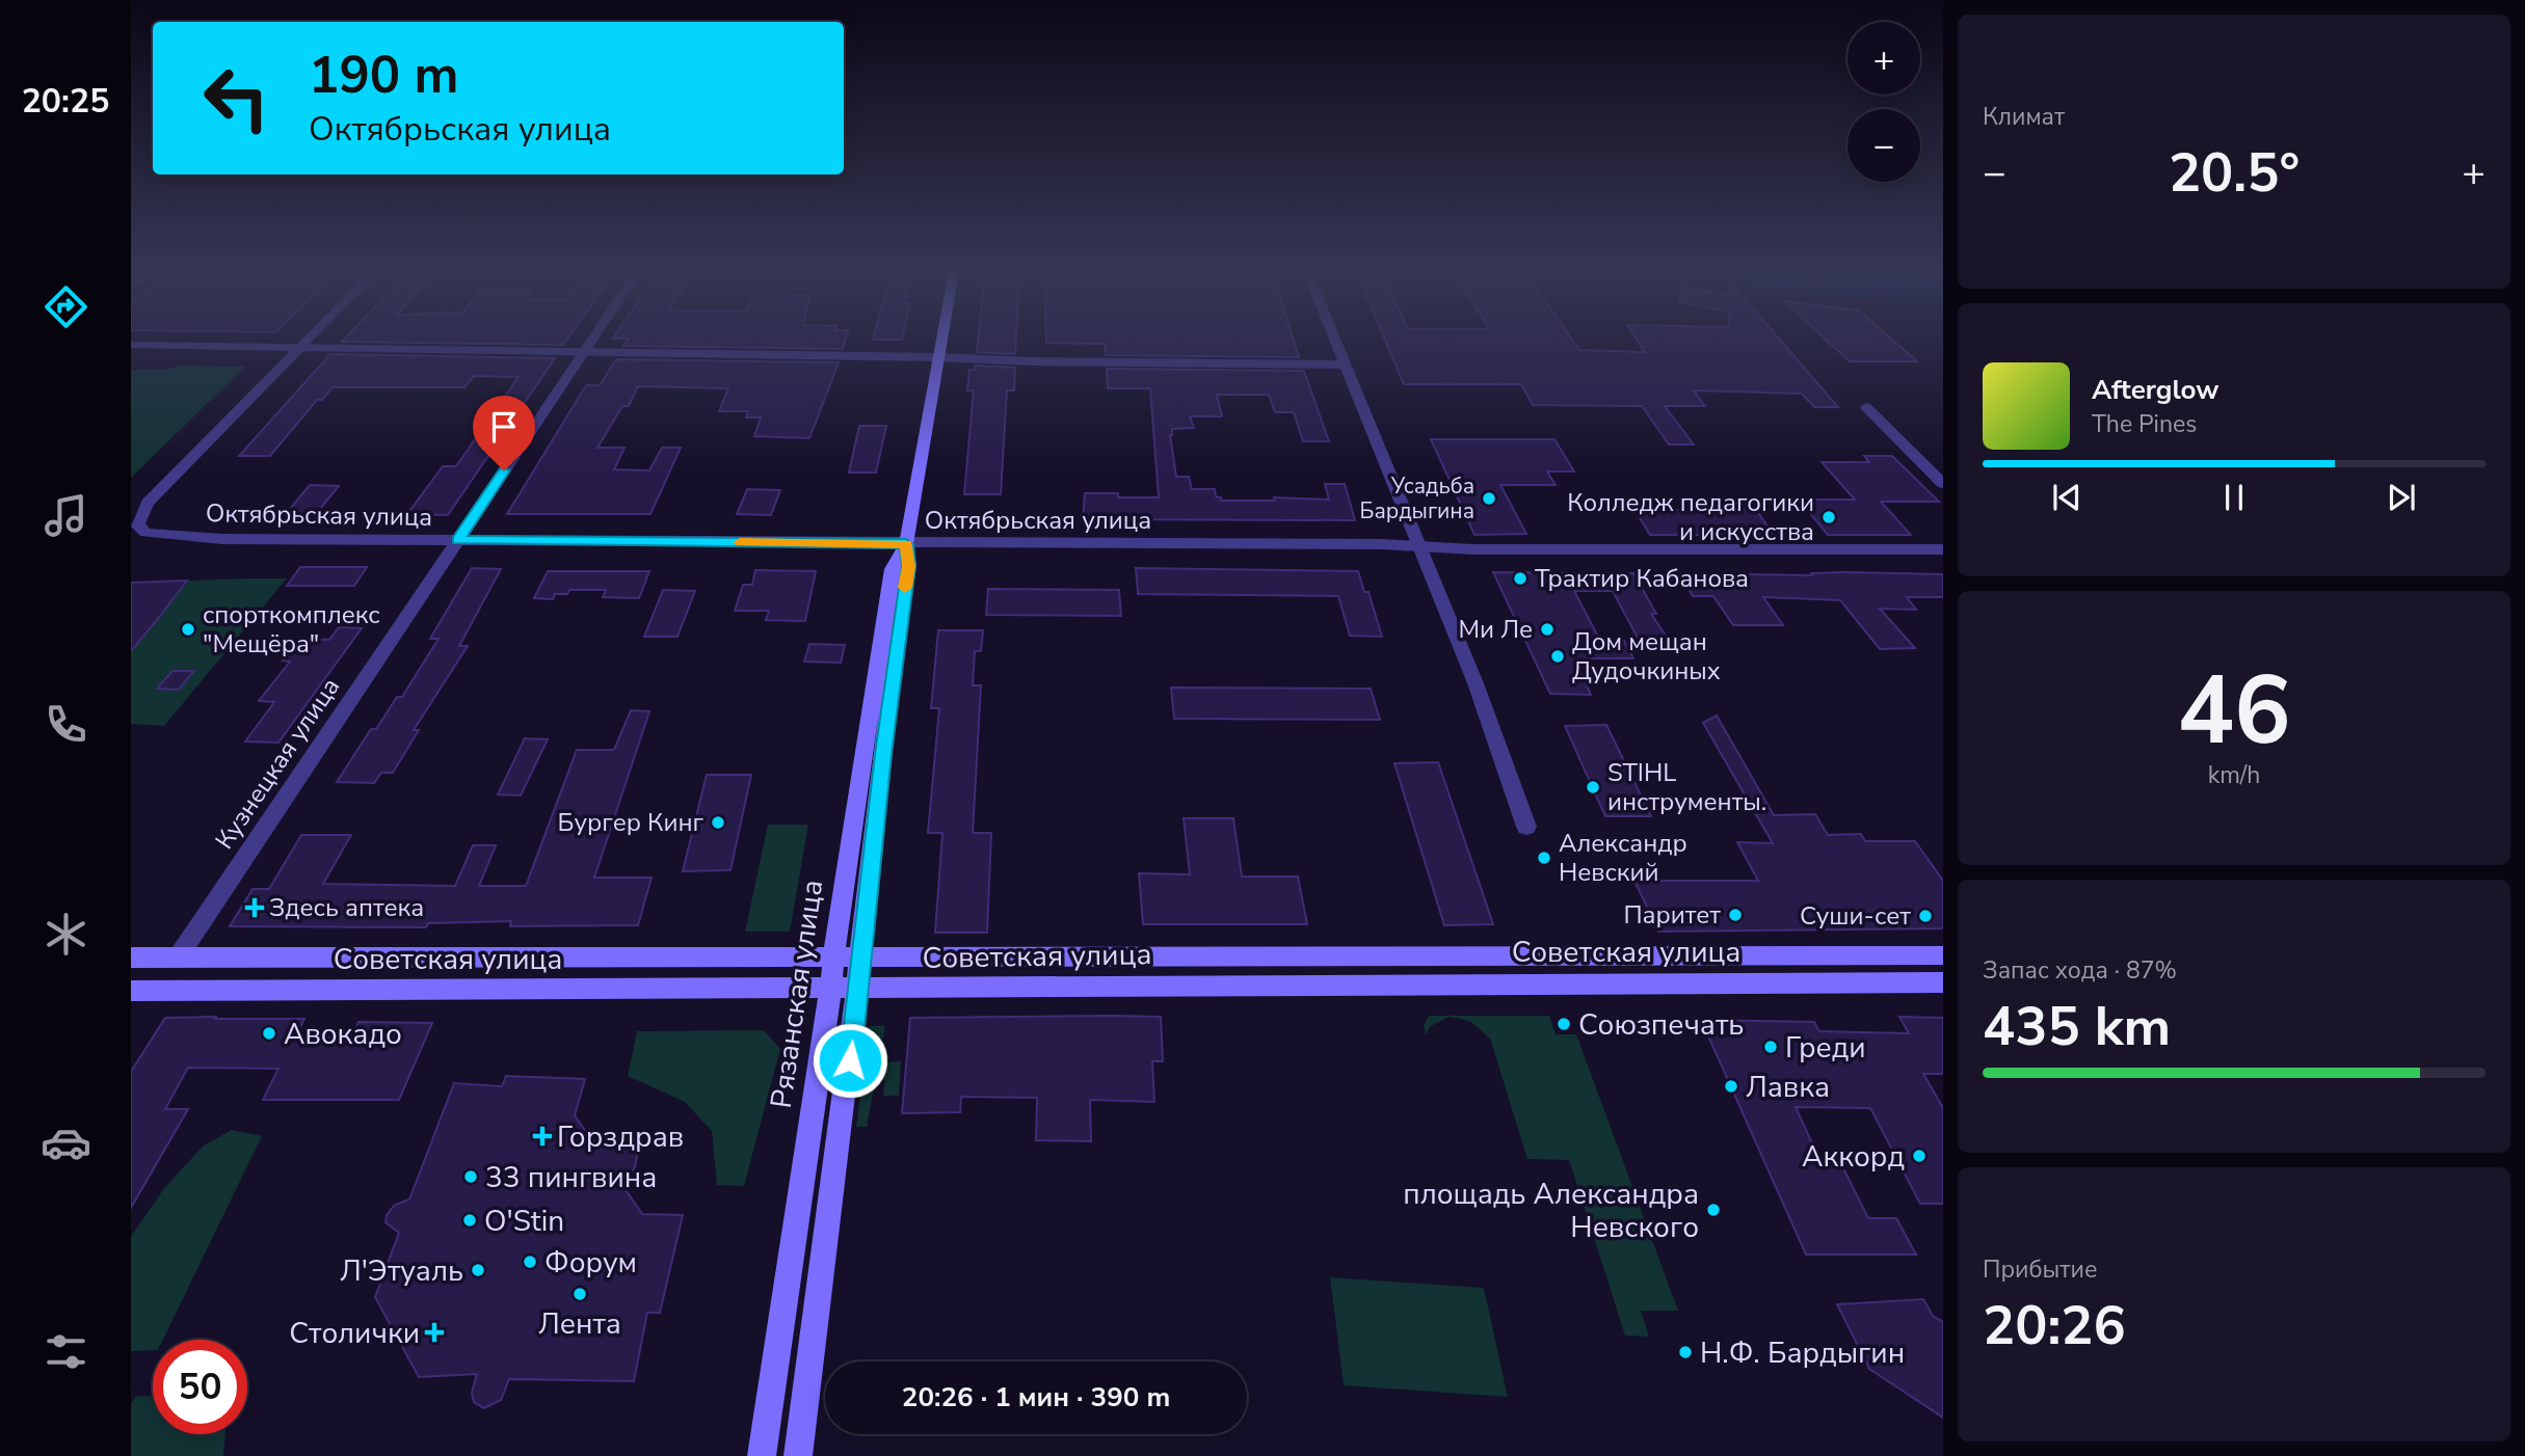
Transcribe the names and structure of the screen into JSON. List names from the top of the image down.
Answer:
{
  "streets": {
    "main road": ["Советская улица", "Рязанская улица"],
    "street": ["Октябрьская улица", "Кузнецкая улица"]
  },
  "crossings": [
    ["Октябрьская улица", "Кузнецкая улица"],
    ["Октябрьская улица", "Рязанская улица"],
    ["Кузнецкая улица", "Советская улица"],
    ["Советская улица", "Рязанская улица"]
  ],
  "places": {
    "other": [
      "Усадьба Бардыгина",
      "Колледж педагогики и искусства",
      "Трактир Кабанова",
      "спорткомплекс \"Мещёра\"",
      "Ми Ле",
      "Дом мещан Дудочкиных",
      "STIHL инструменты.",
      "Бургер Кинг",
      "Александр Невский",
      "Паритет",
      "Суши-сет",
      "Союзпечать",
      "Авокадо",
      "Греди",
      "Лавка",
      "Аккорд",
      "33 пингвина",
      "площадь Александра Невского",
      "O'Stin",
      "Форум",
      "Л'Этуаль",
      "Лента",
      "Н.Ф. Бардыгин"
    ],
    "health": ["Здесь аптека", "Горздрав", "Столички"]
  },
  "page": {
    "tabs": "20:25",
    "tile": [
      "Климат",
      ["46", "km/h"],
      ["Запас хода · 87%", "435 km"],
      ["Прибытие", "20:26"]
    ],
    "map_buttons": ["+", "−"],
    "turn": ["190 m", "Октябрьская улица"],
    "heat": ["−", "20.5°", "+"],
    "song": ["Afterglow", "The Pines"],
    "limit": "50",
    "trip": "20:26 · 1 мин · 390 m"
  }
}
